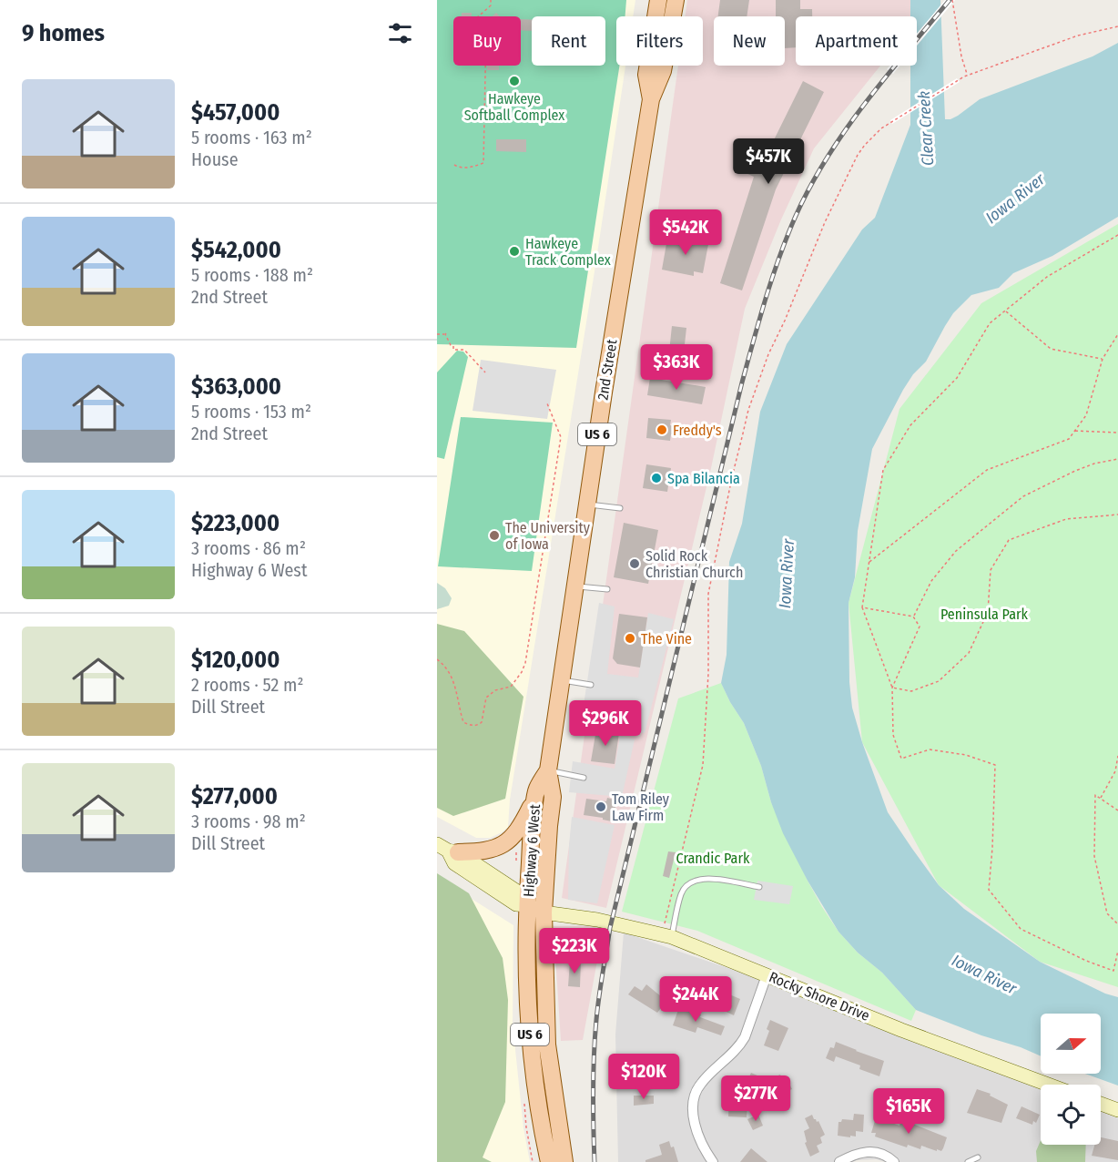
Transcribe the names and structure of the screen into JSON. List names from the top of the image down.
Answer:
{
  "streets": {
    "main road": ["2nd Street", "US 6", "Highway 6 West"],
    "street": ["Rocky Shore Drive"]
  },
  "crossings": [
    ["2nd Street", "Highway 6 West"],
    ["Highway 6 West", "Rocky Shore Drive"]
  ],
  "water": ["Clear Creek", "Iowa River"],
  "parks": ["Peninsula Park", "Crandic Park"],
  "places": [
    "Hawkeye Softball Complex",
    "Hawkeye Track Complex",
    "Freddy's",
    "Spa Bilancia",
    "The University of Iowa",
    "Solid Rock Christian Church",
    "The Vine",
    "Tom Riley Law Firm"
  ],
  "north": "right",
  "page": {
    "heading": "9 homes",
    "chip": [
      "Buy",
      "Rent",
      "Filters",
      "New",
      "Apartment"
    ],
    "list": [
      {
        "name": "$457,000",
        "note": "5 rooms · 163 m² · House"
      },
      {
        "name": "$542,000",
        "note": "5 rooms · 188 m² · 2nd Street"
      },
      {
        "name": "$363,000",
        "note": "5 rooms · 153 m² · 2nd Street"
      },
      {
        "name": "$223,000",
        "note": "3 rooms · 86 m² · Highway 6 West"
      },
      {
        "name": "$120,000",
        "note": "2 rooms · 52 m² · Dill Street"
      },
      {
        "name": "$277,000",
        "note": "3 rooms · 98 m² · Dill Street"
      }
    ],
    "price": [
      "$457K",
      "$542K",
      "$363K",
      "$296K",
      "$223K",
      "$244K",
      "$120K",
      "$277K",
      "$165K"
    ]
  }
}
